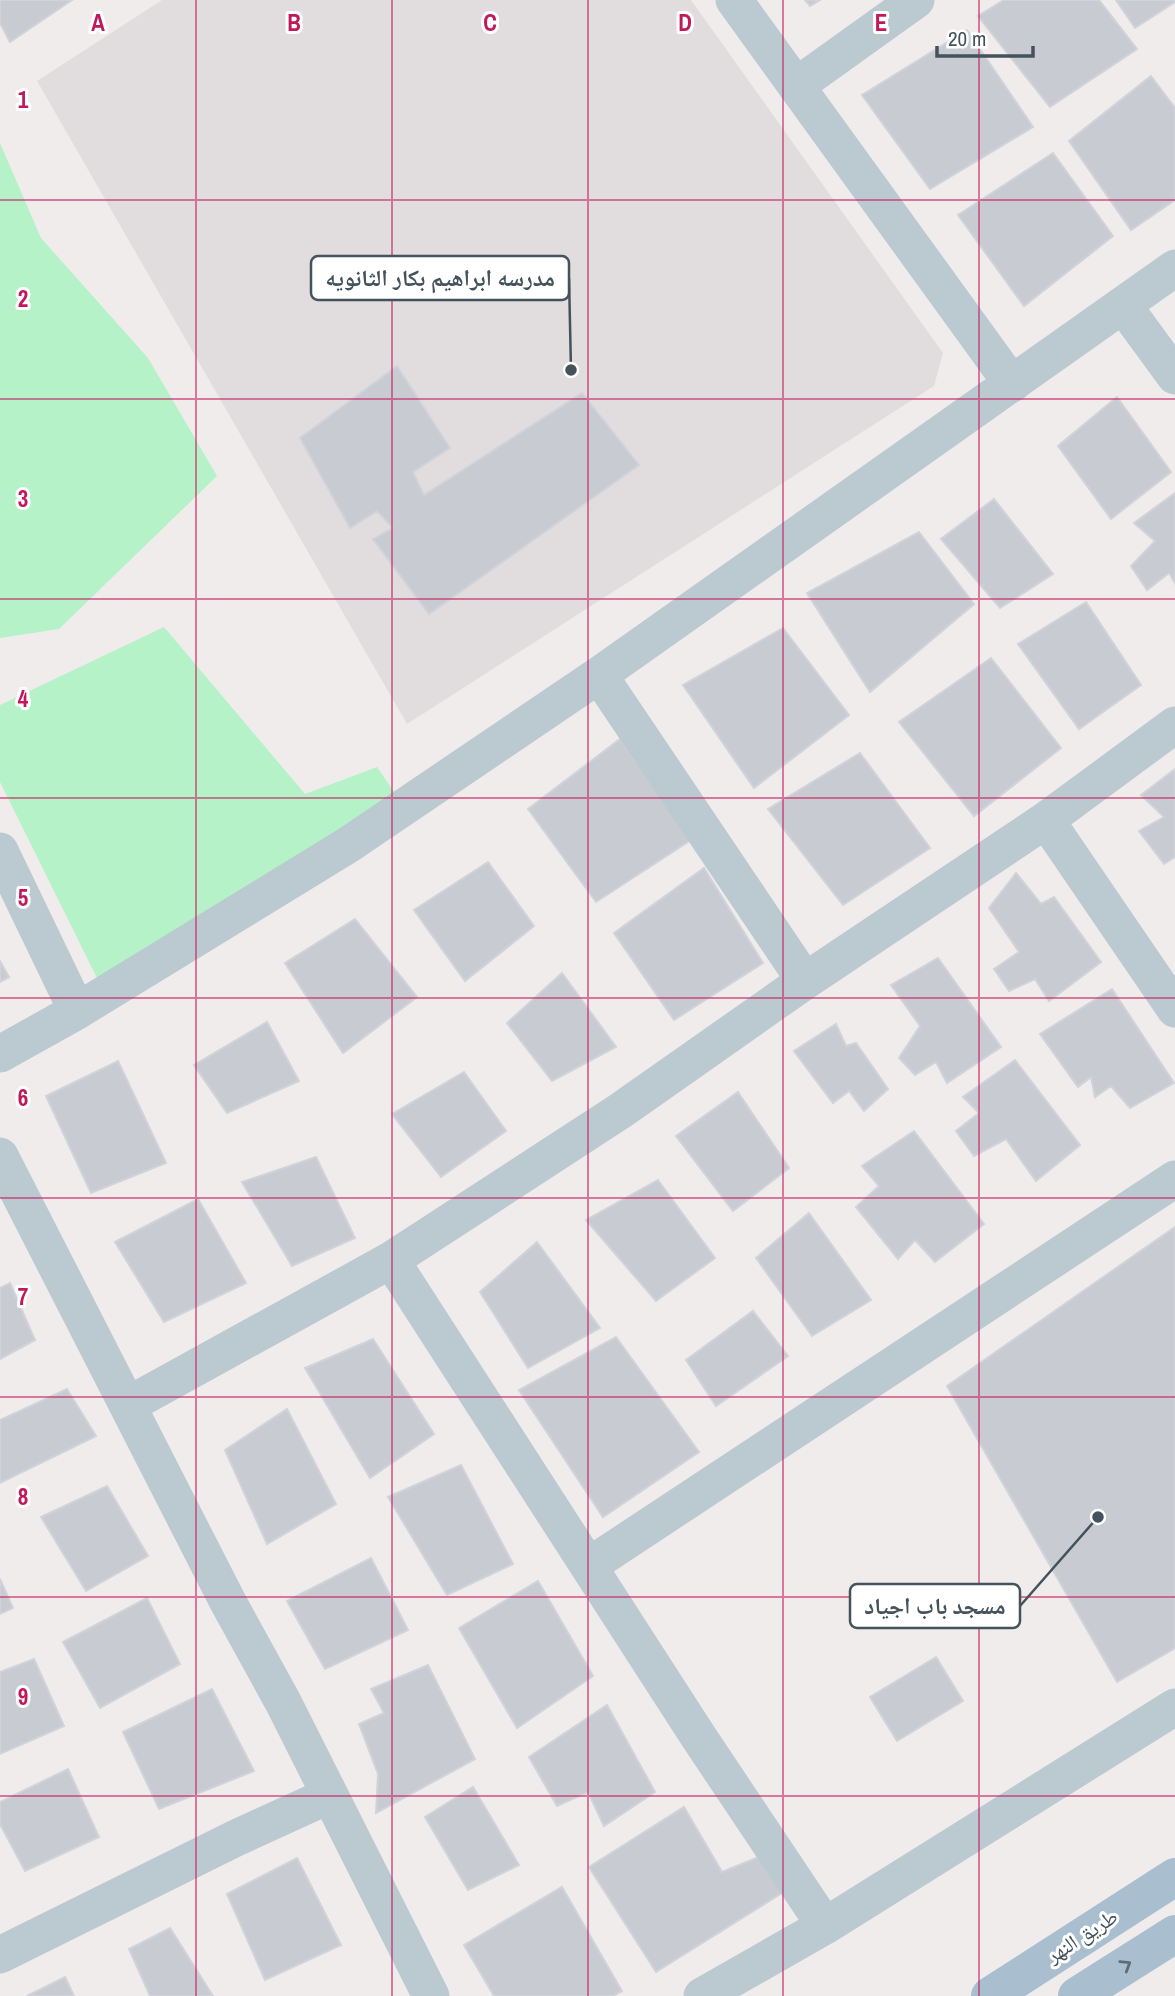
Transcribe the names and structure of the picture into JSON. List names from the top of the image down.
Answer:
{
  "streets": {
    "main road": ["طريق النهر"]
  },
  "places": ["مدرسه ابراهيم بكار الثانويه", "مسجد باب اجياد"],
  "scale_bar": "20 m",
  "grid": {
    "columns": [
      "A",
      "B",
      "C",
      "D",
      "E"
    ],
    "rows": [
      "1",
      "2",
      "3",
      "4",
      "5",
      "6",
      "7",
      "8",
      "9"
    ]
  }
}
